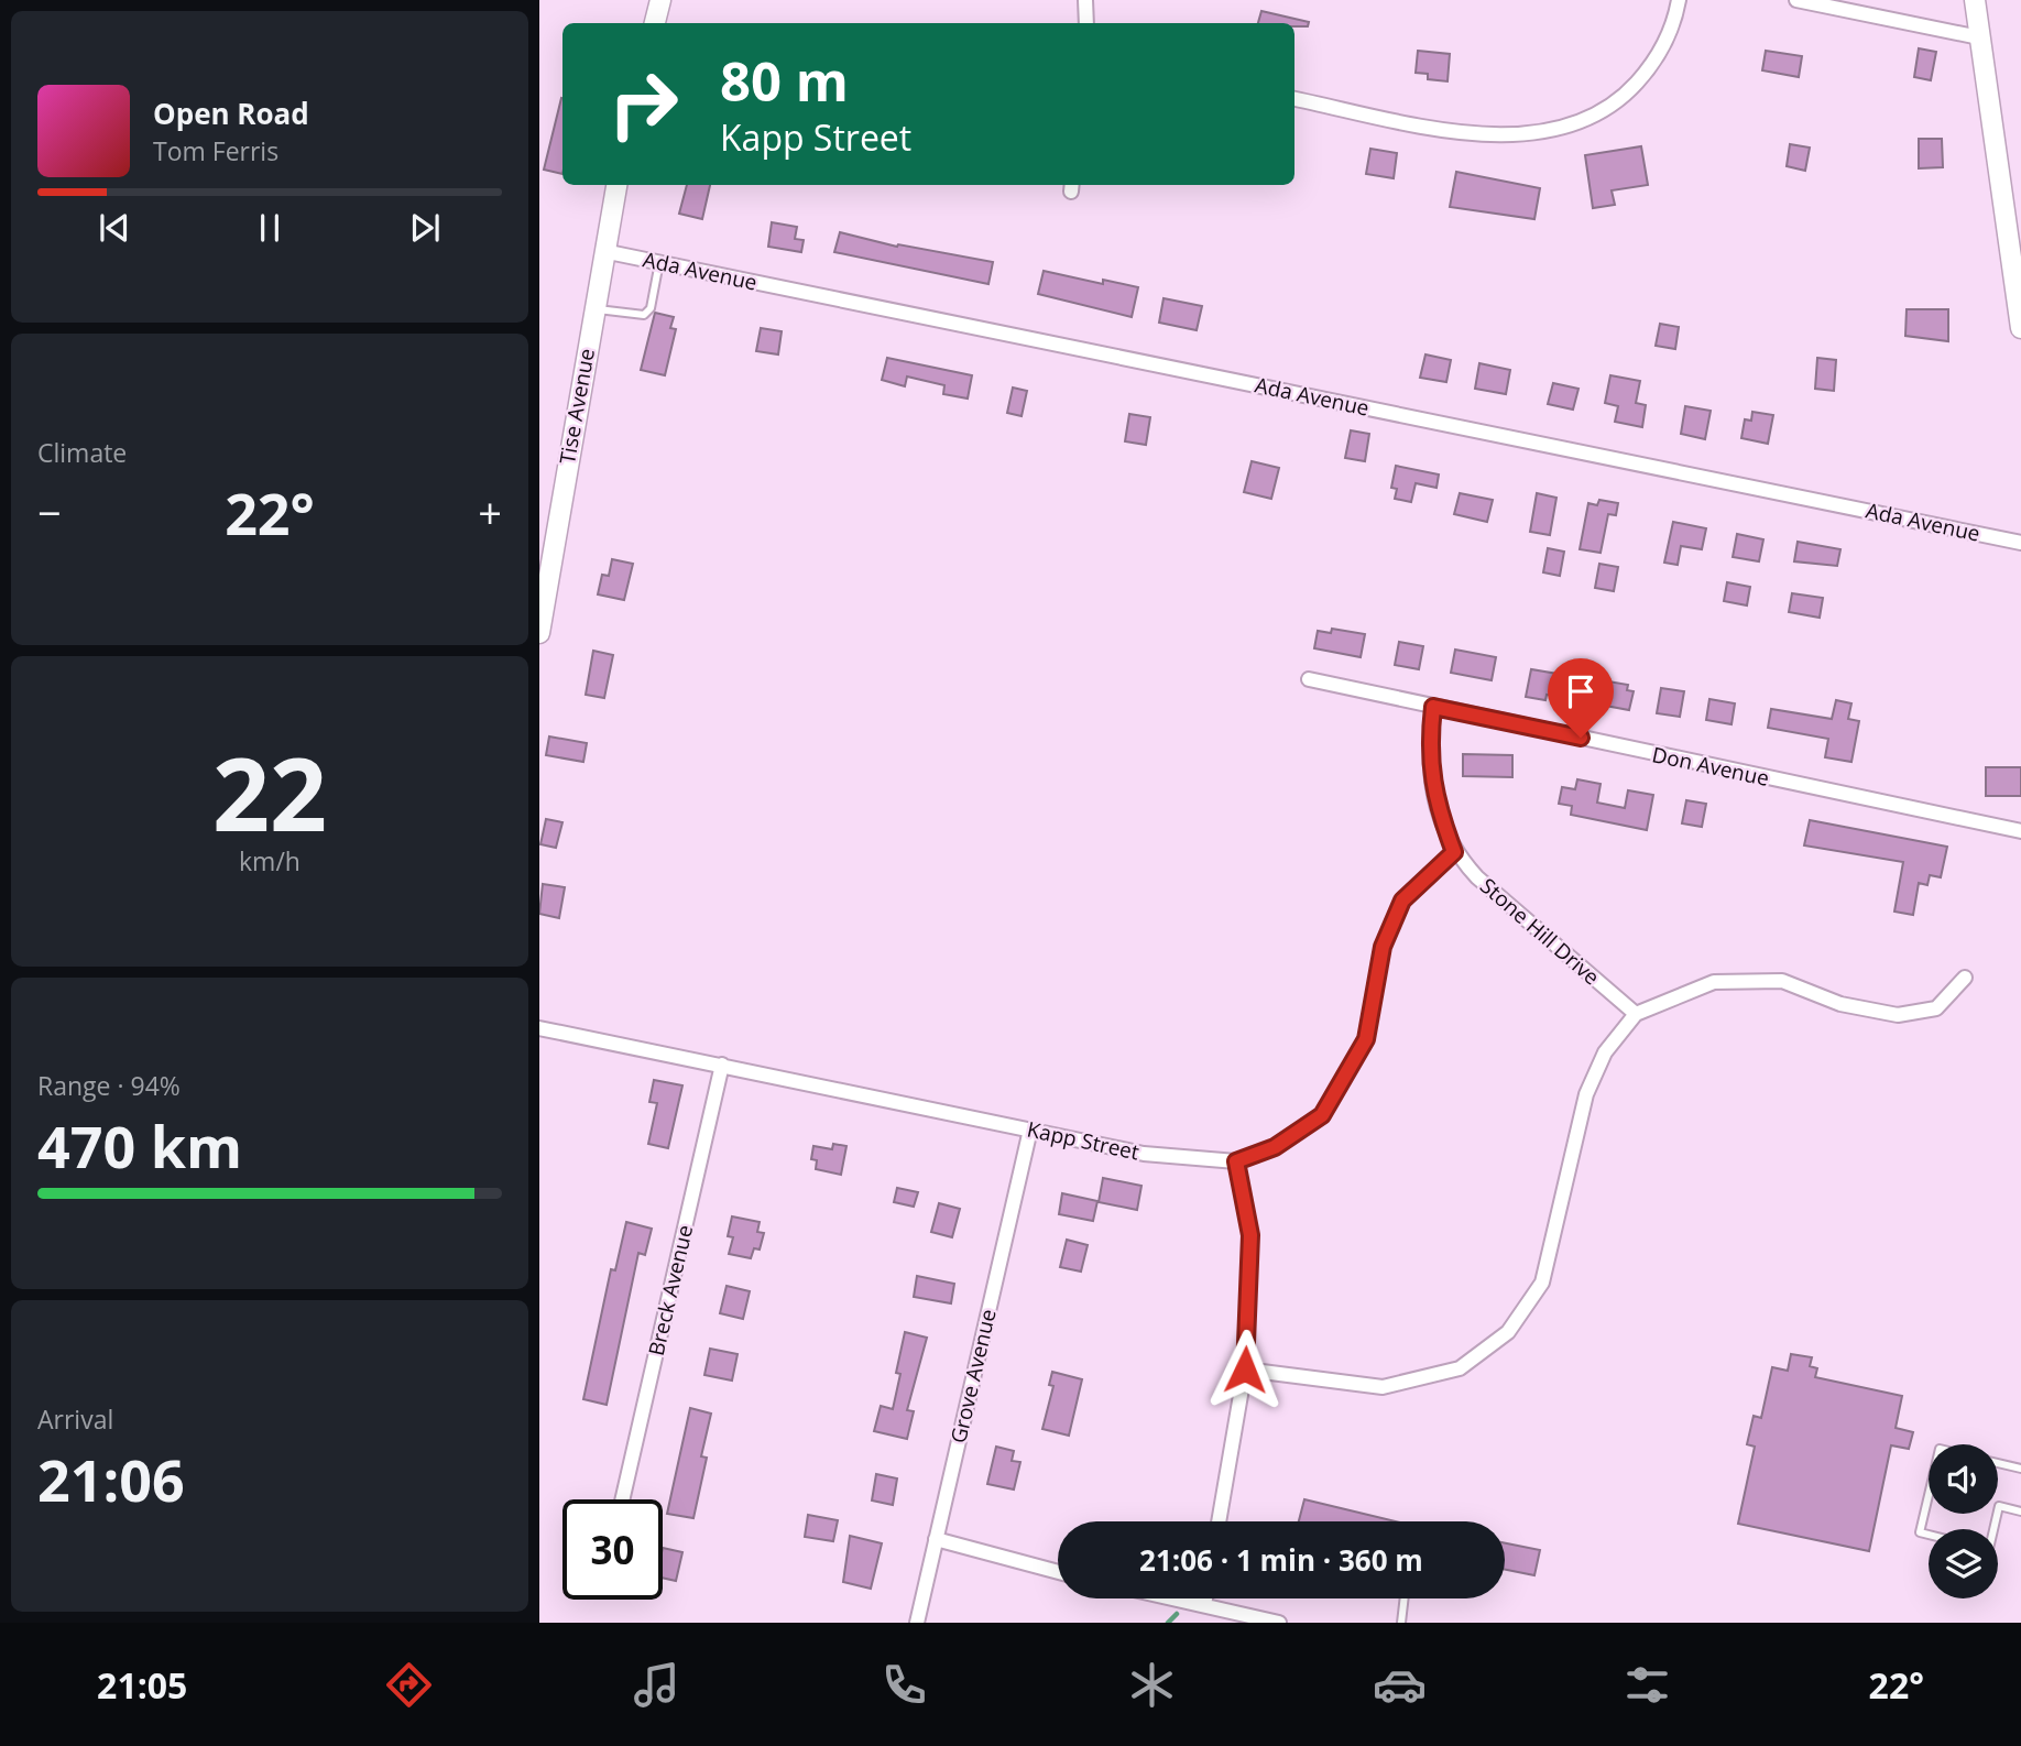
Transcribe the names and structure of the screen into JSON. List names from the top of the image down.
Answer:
{
  "streets": {
    "street": [
      "Ada Avenue",
      "Tise Avenue",
      "Don Avenue",
      "Stone Hill Drive",
      "Kapp Street",
      "Breck Avenue",
      "Grove Avenue"
    ]
  },
  "crossings": [
    ["Ada Avenue", "Tise Avenue"],
    ["Don Avenue", "Stone Hill Drive"],
    ["Stone Hill Drive", "Kapp Street"],
    ["Kapp Street", "Breck Avenue"],
    ["Kapp Street", "Grove Avenue"]
  ],
  "page": {
    "turn": ["80 m", "Kapp Street"],
    "song": ["Open Road", "Tom Ferris"],
    "tile": [
      "Climate",
      ["22", "km/h"],
      ["Range · 94%", "470 km"],
      ["Arrival", "21:06"]
    ],
    "heat": ["−", "22°", "+"],
    "limit": "30",
    "trip": "21:06 · 1 min · 360 m",
    "tabs": ["21:05", "22°"]
  }
}
